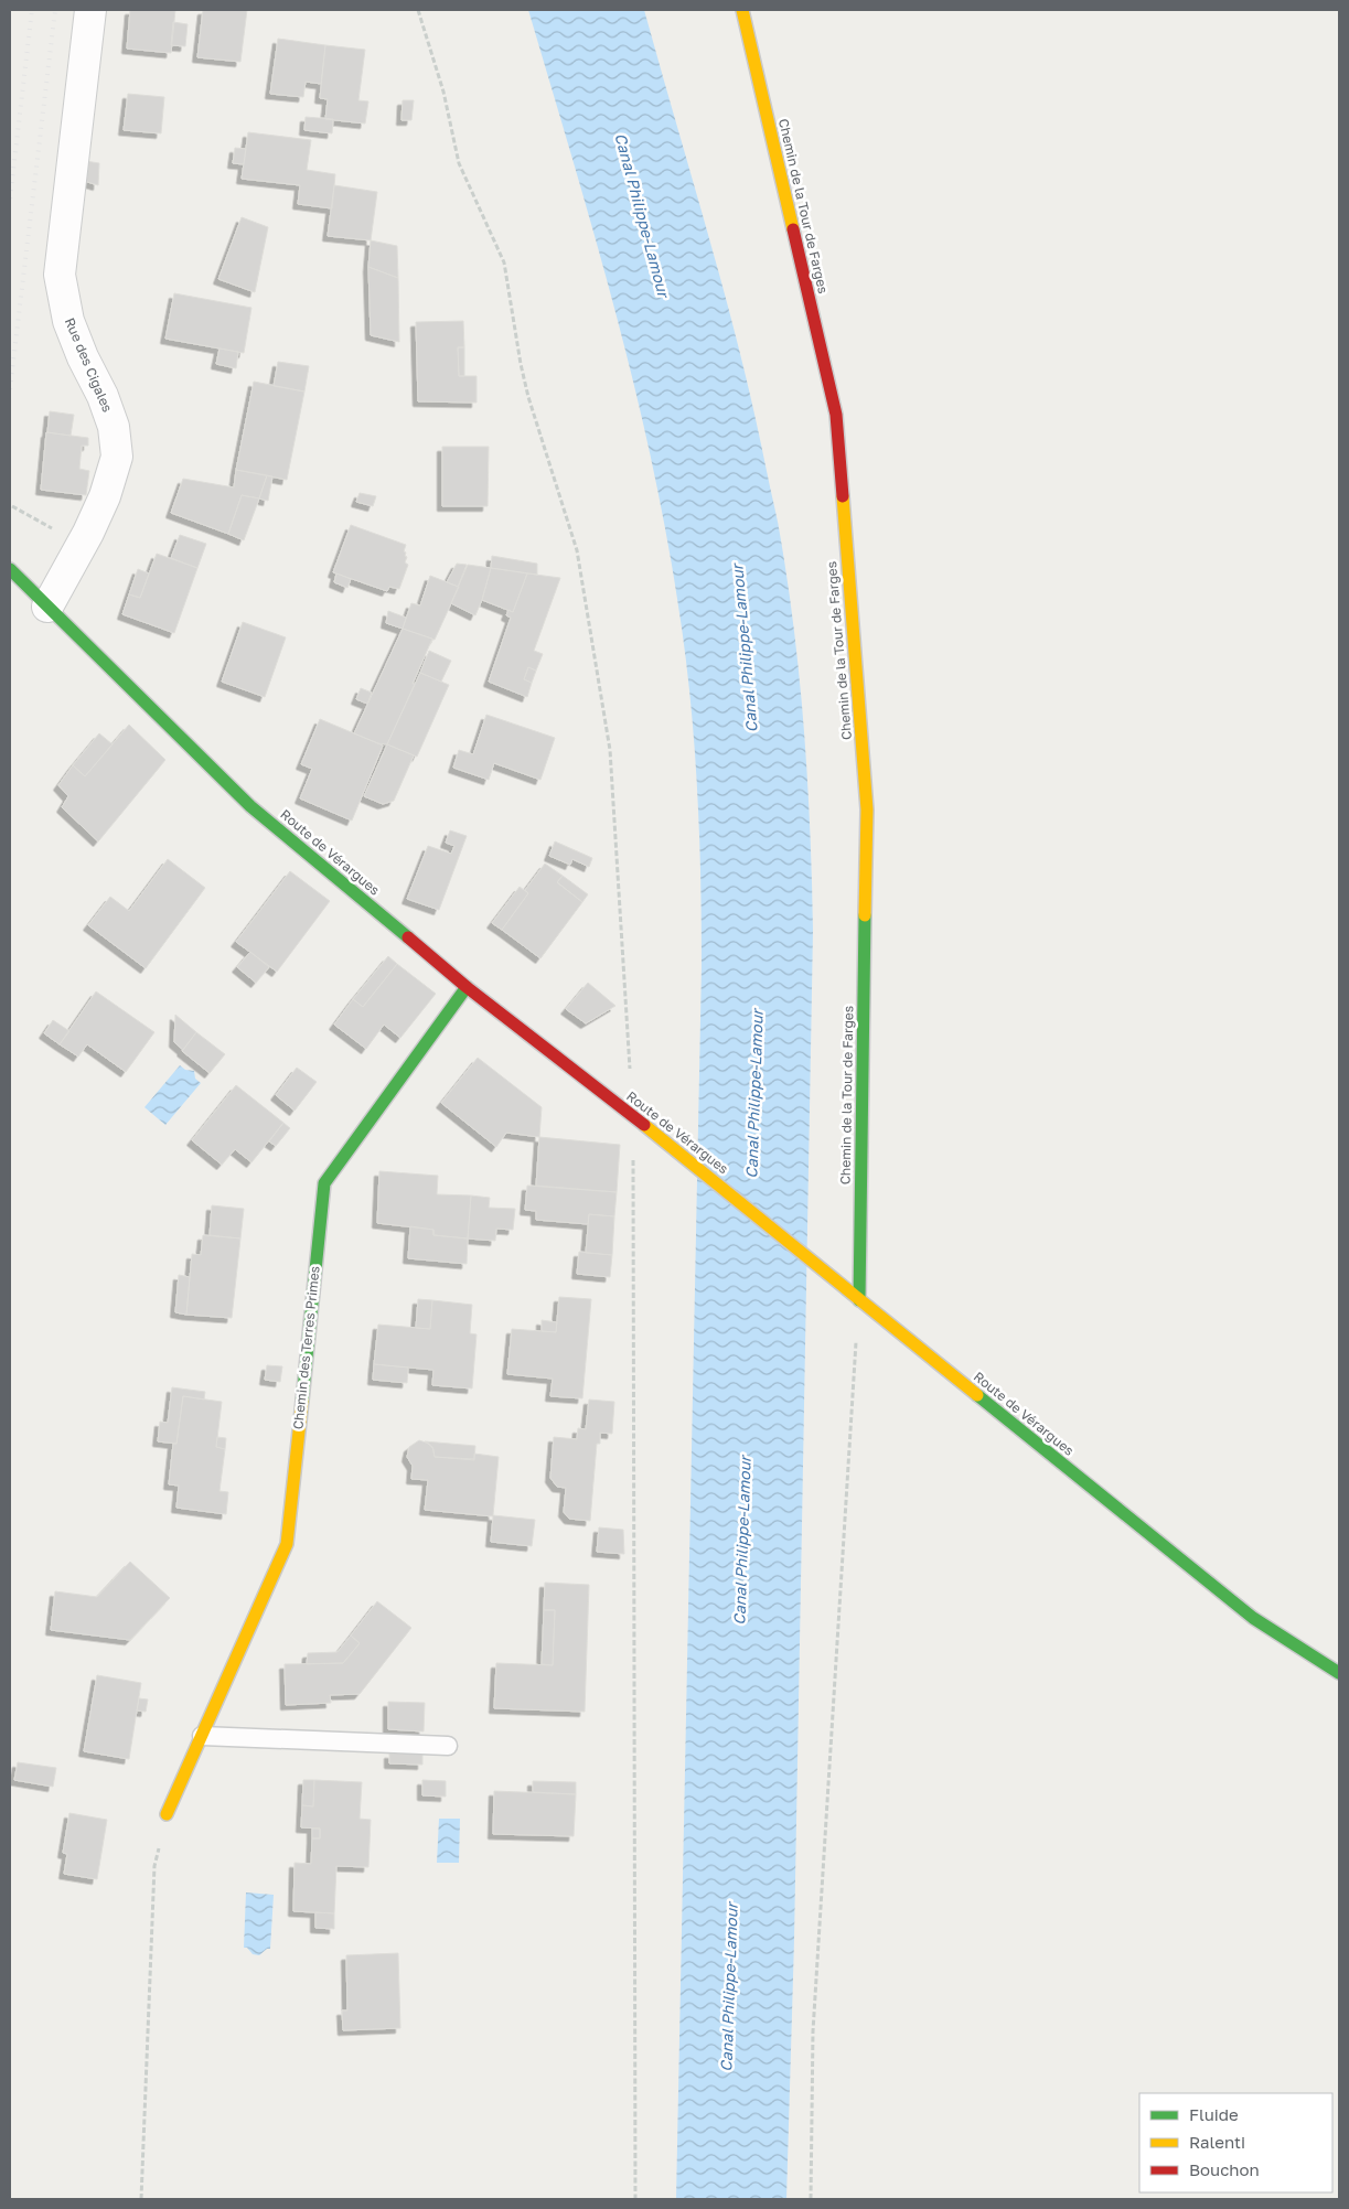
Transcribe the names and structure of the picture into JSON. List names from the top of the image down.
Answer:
{
  "streets": {
    "street": [
      "Chemin de la Tour de Farges",
      "Rue des Cigales",
      "Route de Vérargues",
      "Chemin des Terres Primes"
    ]
  },
  "crossings": [
    ["Chemin de la Tour de Farges", "Route de Vérargues"],
    ["Rue des Cigales", "Route de Vérargues"],
    ["Route de Vérargues", "Chemin des Terres Primes"]
  ],
  "water": ["Canal Philippe-Lamour"],
  "legend": ["Fluide", "Ralenti", "Bouchon"]
}
